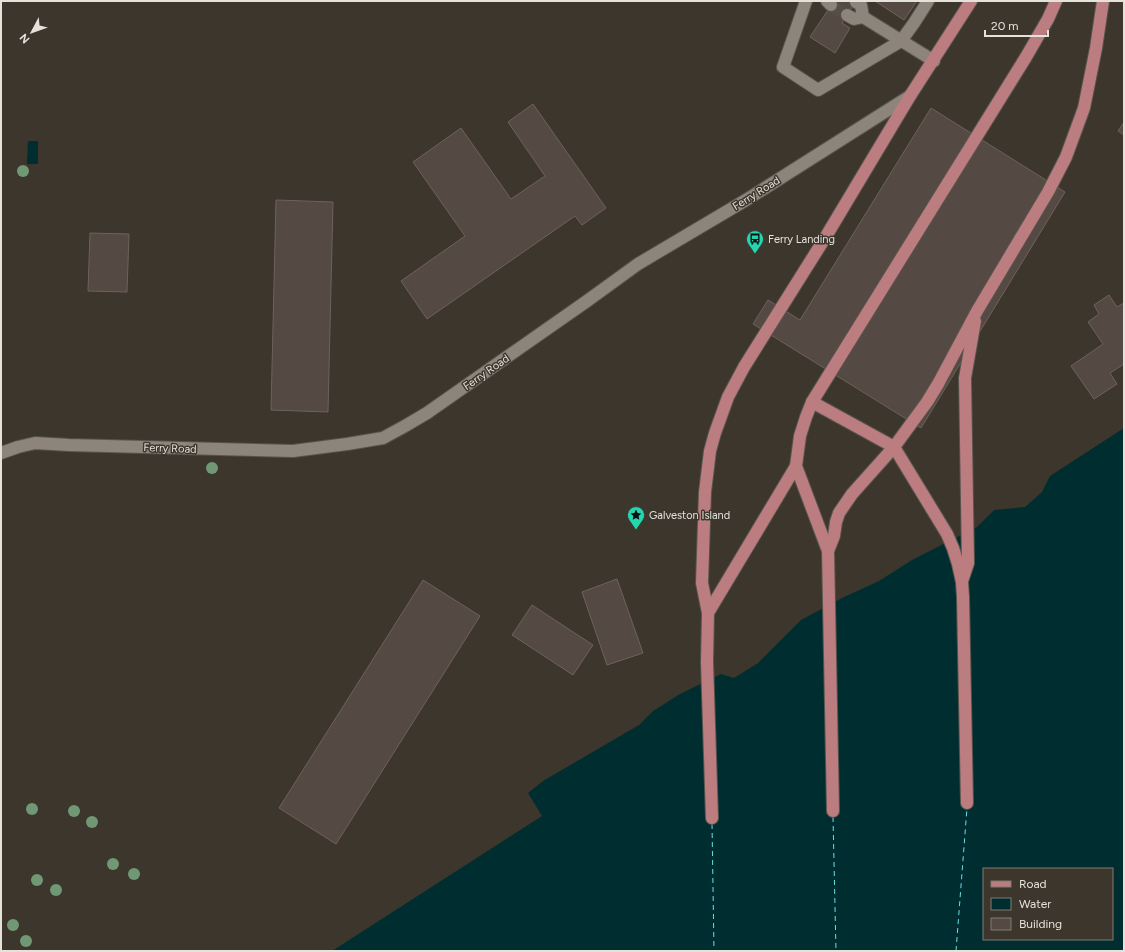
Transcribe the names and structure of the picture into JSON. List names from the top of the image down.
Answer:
{
  "streets": {
    "lane": ["Ferry Road"]
  },
  "places": {
    "bus stop": ["Ferry Landing"],
    "place": ["Galveston Island"]
  },
  "legend": ["Road", "Water", "Building"],
  "scale_bar": "20 m",
  "north": "bottom left"
}
